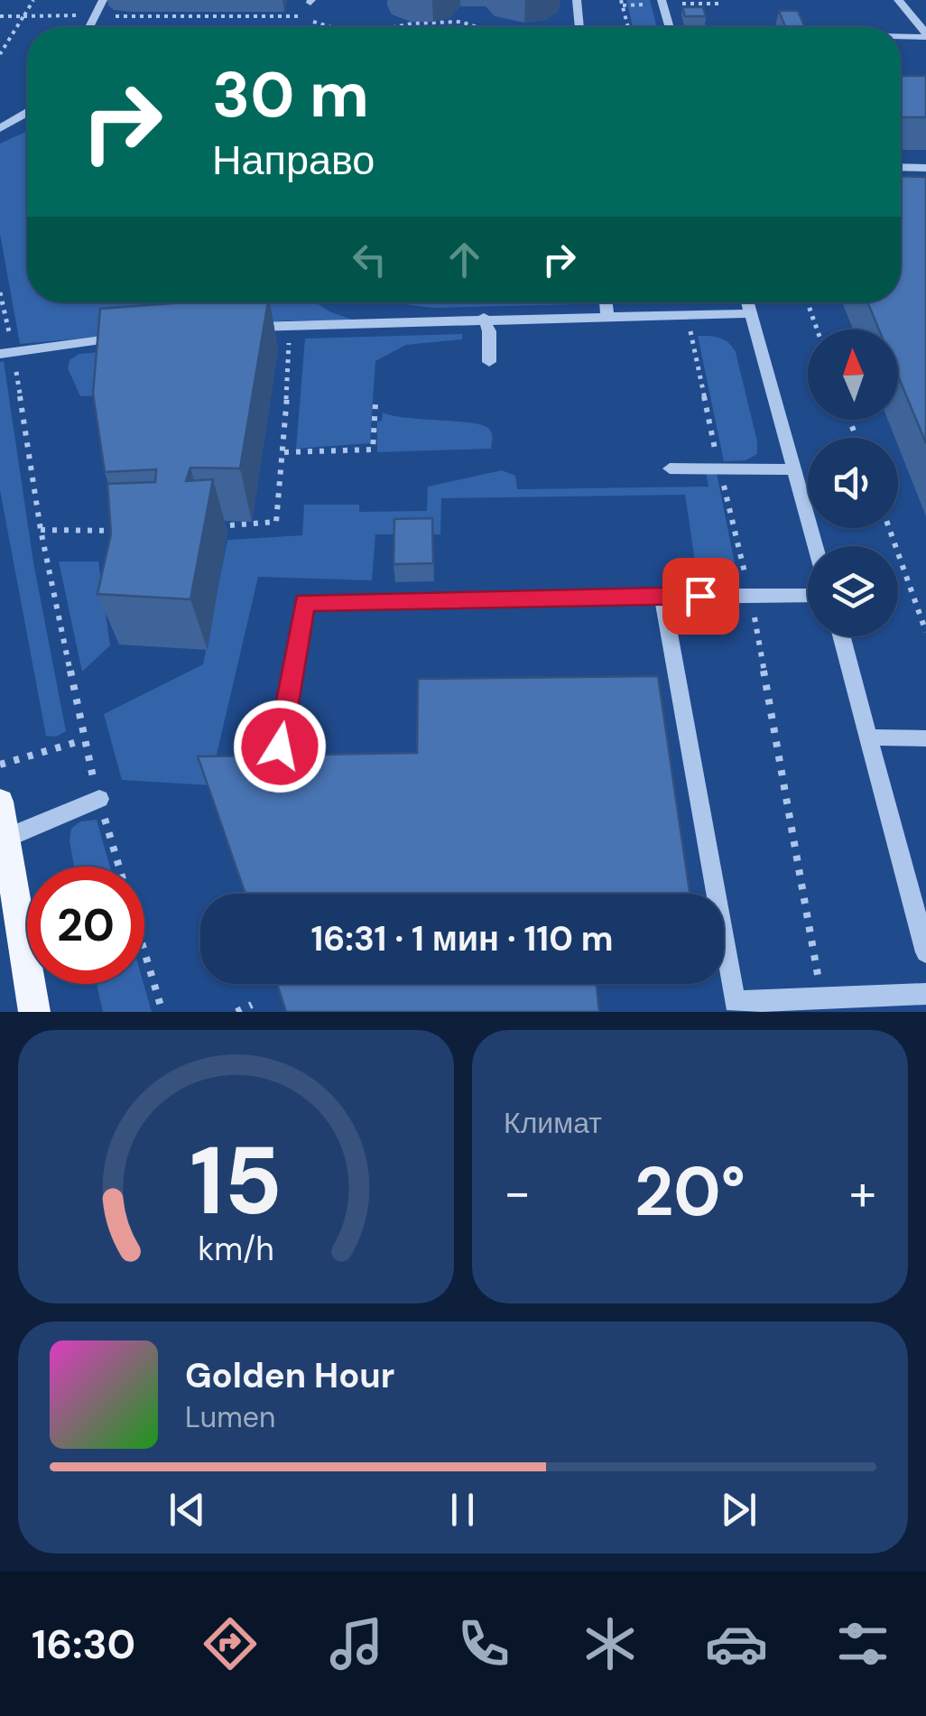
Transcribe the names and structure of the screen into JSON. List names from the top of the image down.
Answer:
{
  "north": "top",
  "page": {
    "turn": ["30 m", "Направо"],
    "limit": "20",
    "trip": "16:31 · 1 мин · 110 m",
    "tile": "Климат",
    "heat": ["−", "20°", "+"],
    "song": ["Golden Hour", "Lumen"],
    "tabs": "16:30",
    "gauge": ["15", "km/h"]
  }
}
